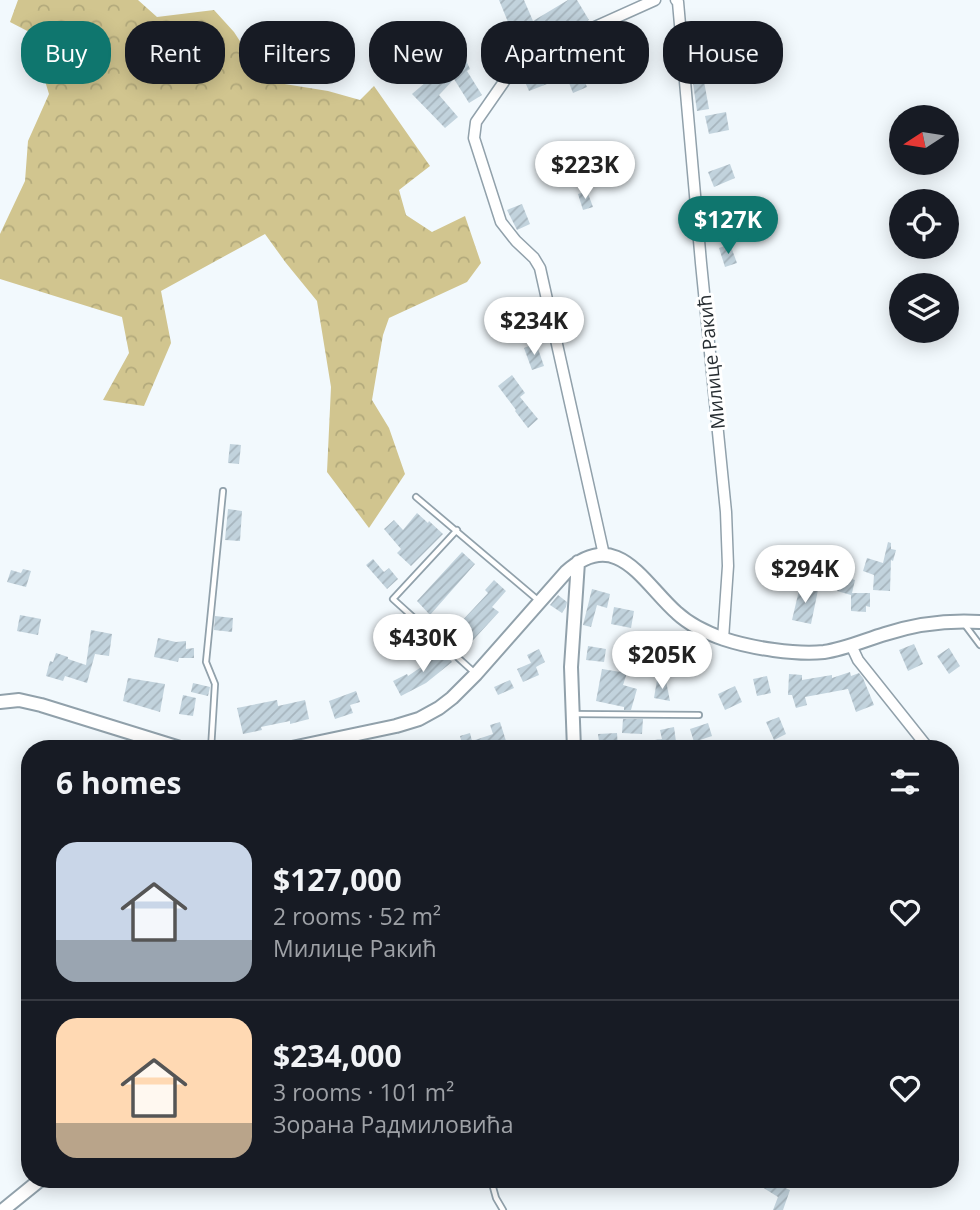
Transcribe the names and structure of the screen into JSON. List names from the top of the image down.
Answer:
{
  "streets": {
    "street": ["Милице Ракић"]
  },
  "north": "left",
  "page": {
    "chip": [
      "Buy",
      "Rent",
      "Filters",
      "New",
      "Apartment",
      "House"
    ],
    "price": [
      "$223K",
      "$127K",
      "$234K",
      "$294K",
      "$430K",
      "$205K"
    ],
    "heading": "6 homes",
    "list": [
      {
        "name": "$127,000",
        "note": "2 rooms · 52 m² · Милице Ракић"
      },
      {
        "name": "$234,000",
        "note": "3 rooms · 101 m² · Зорана Радмиловића"
      }
    ]
  }
}
